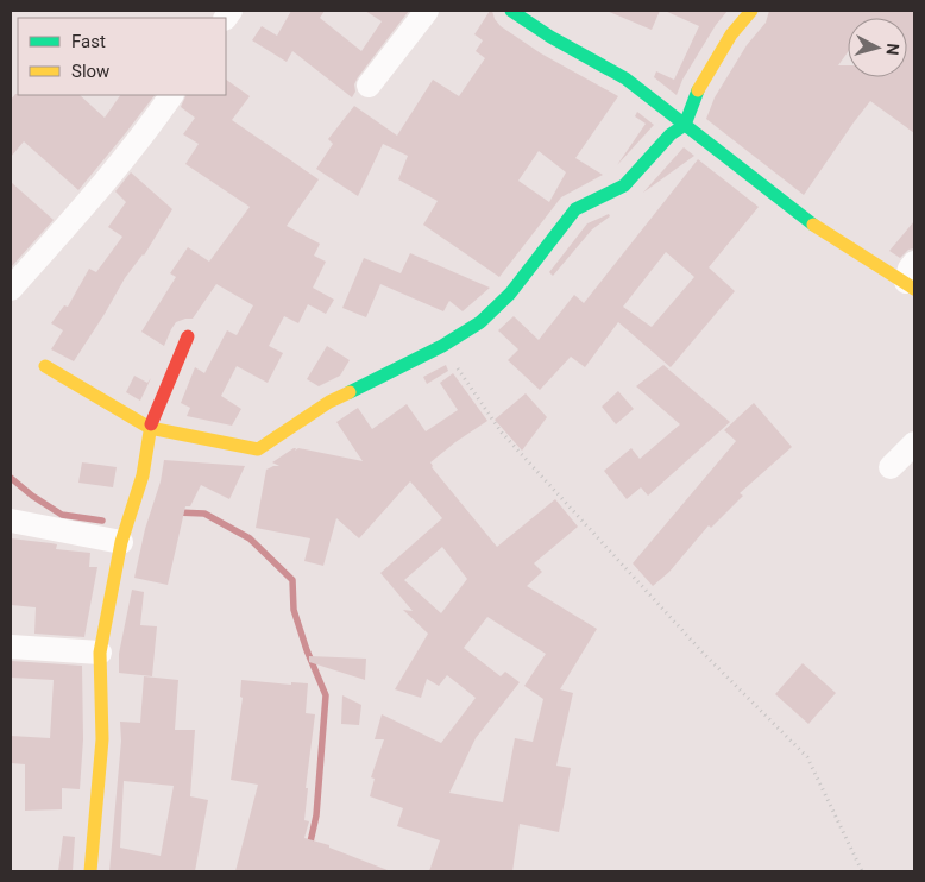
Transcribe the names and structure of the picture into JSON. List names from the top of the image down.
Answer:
{
  "legend": ["Fast", "Slow"],
  "north": "right"
}
